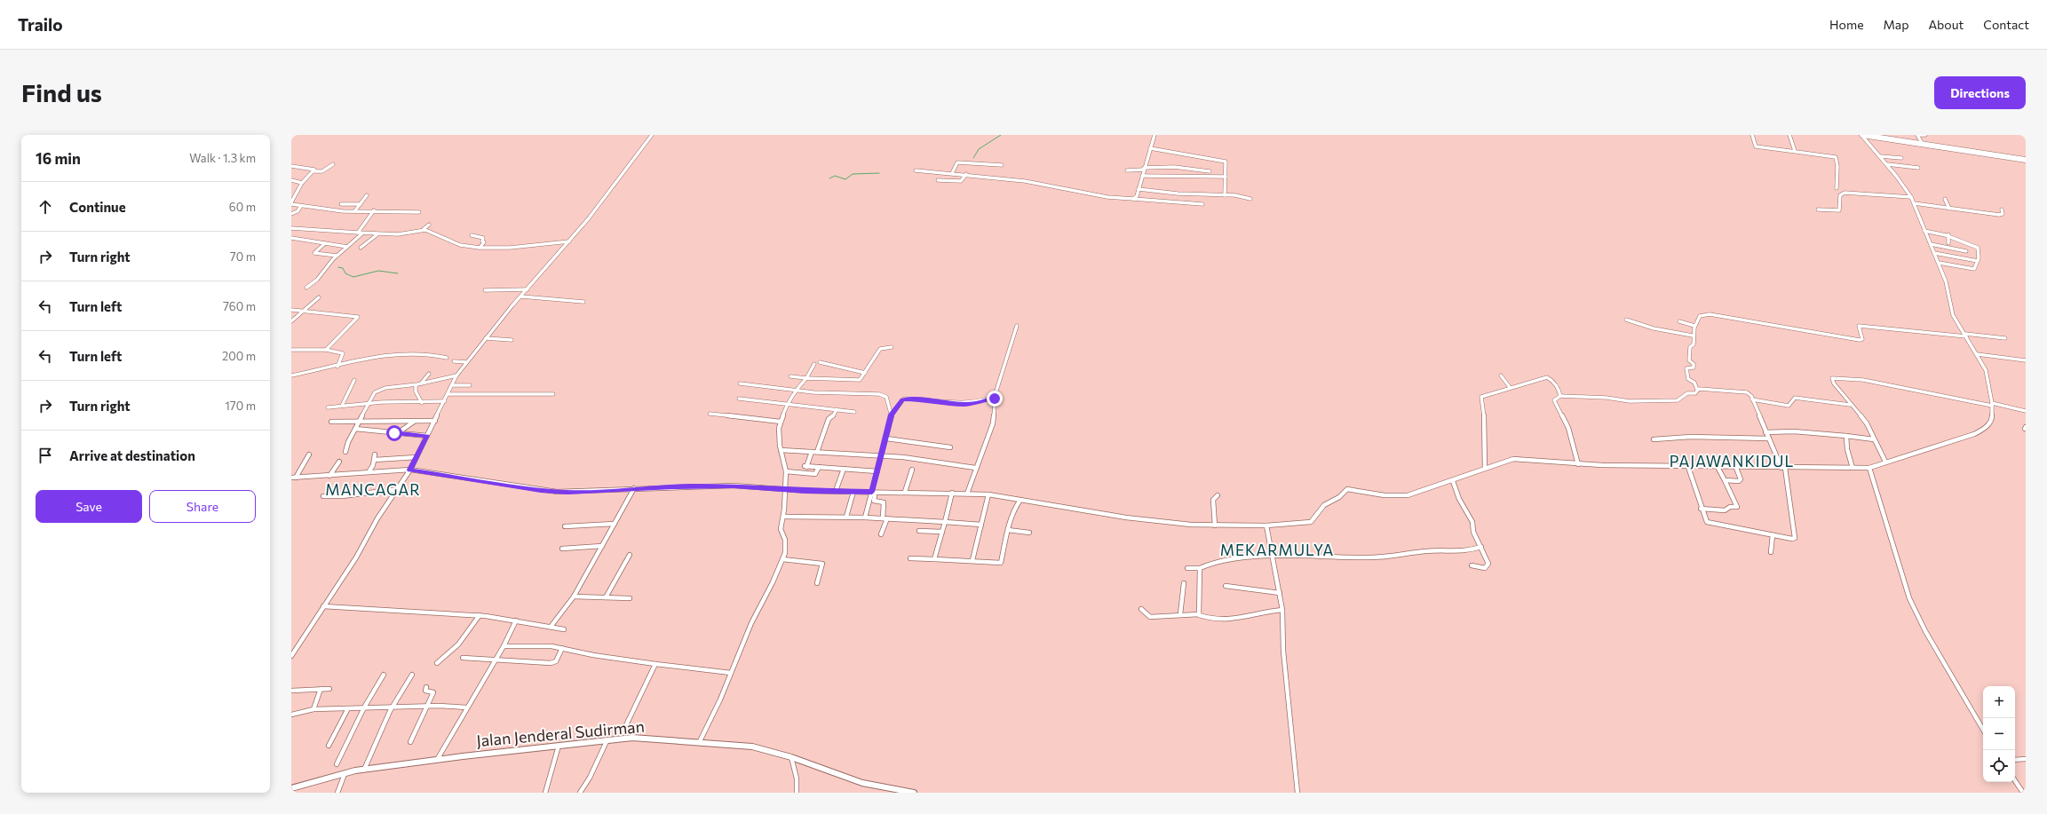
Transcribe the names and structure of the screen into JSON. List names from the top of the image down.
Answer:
{
  "streets": {
    "main road": ["Jalan Jenderal Sudirman"]
  },
  "districts": ["PAJAWANKIDUL", "MANCAGAR", "MEKARMULYA"],
  "page": {
    "header": "Trailo",
    "nav": [
      "Home",
      "Map",
      "About",
      "Contact"
    ],
    "buttons": [
      "Directions",
      ["Save", "Share"]
    ],
    "title": "Find us",
    "heading": ["16 min", "Walk · 1.3 km"],
    "list": [
      ["Continue", "60 m"],
      ["Turn right", "70 m"],
      ["Turn left", "760 m"],
      ["Turn left", "200 m"],
      ["Turn right", "170 m"],
      "Arrive at destination"
    ],
    "map_buttons": ["+", "−"]
  }
}
